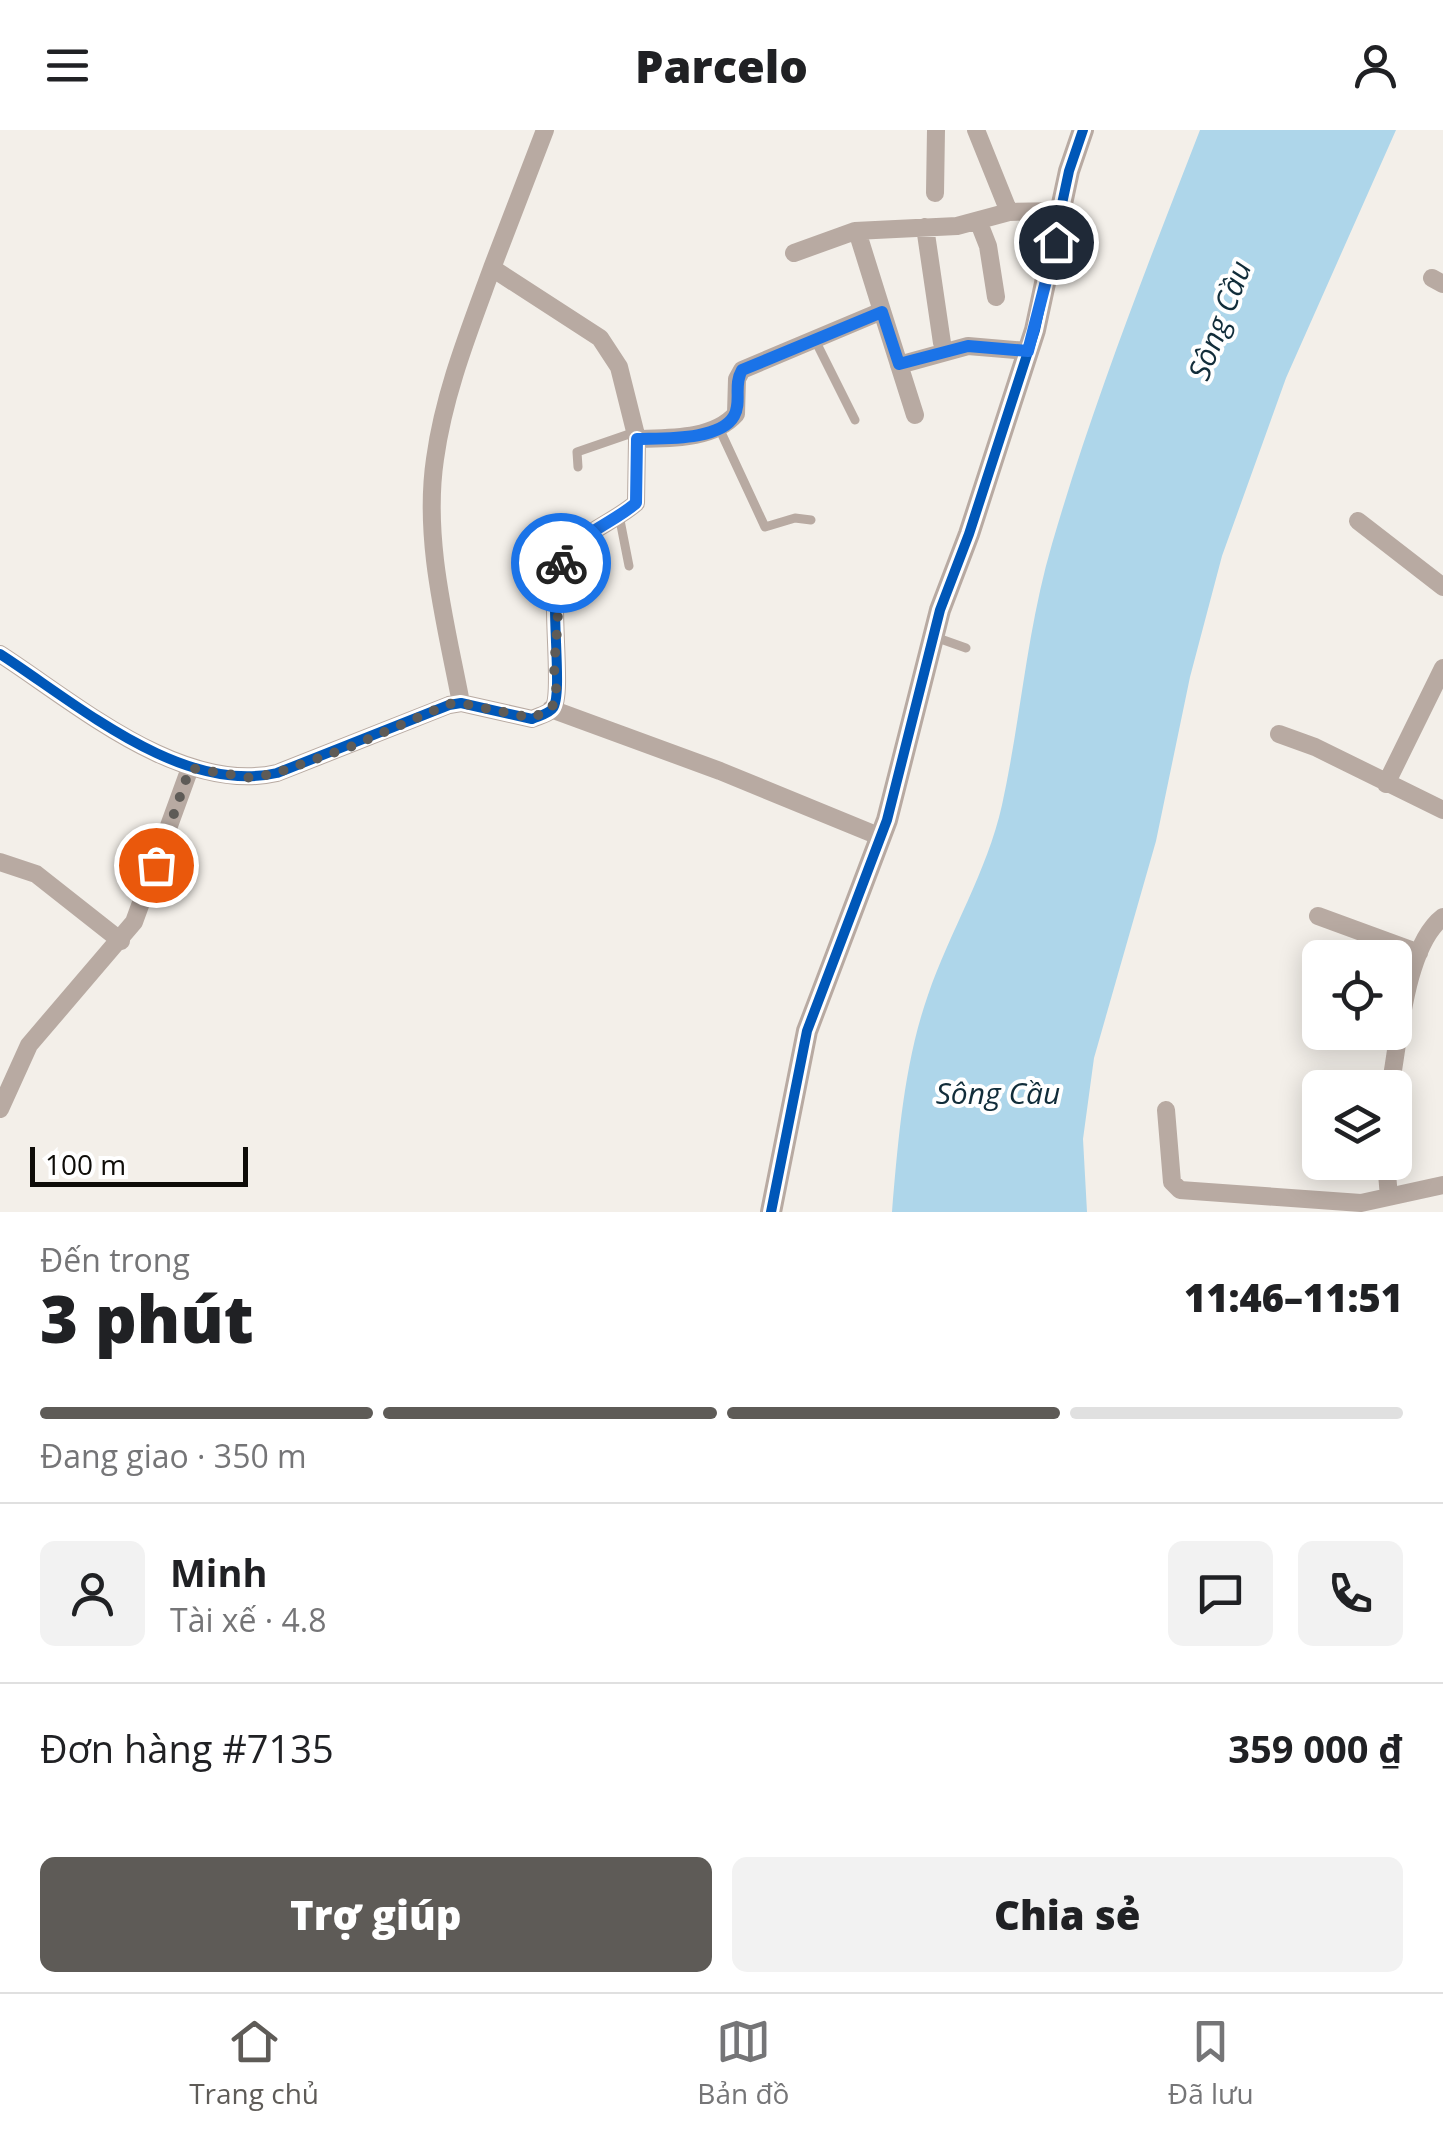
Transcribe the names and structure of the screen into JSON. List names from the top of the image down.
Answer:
{
  "water": ["Sông Cầu"],
  "scale_bar": "100 m",
  "page": {
    "header": "Parcelo",
    "scale": "100 m",
    "heading": ["3 phút", "Đến trong", "11:46–11:51"],
    "panel": [
      "Minh",
      "Tài xế · 4.8",
      "Đơn hàng #7135",
      "359 000 ₫"
    ],
    "bar": "Đang giao · 350 m",
    "buttons": ["Trợ giúp", "Chia sẻ"],
    "tabs": ["Trang chủ", "Bản đồ", "Đã lưu"]
  }
}
